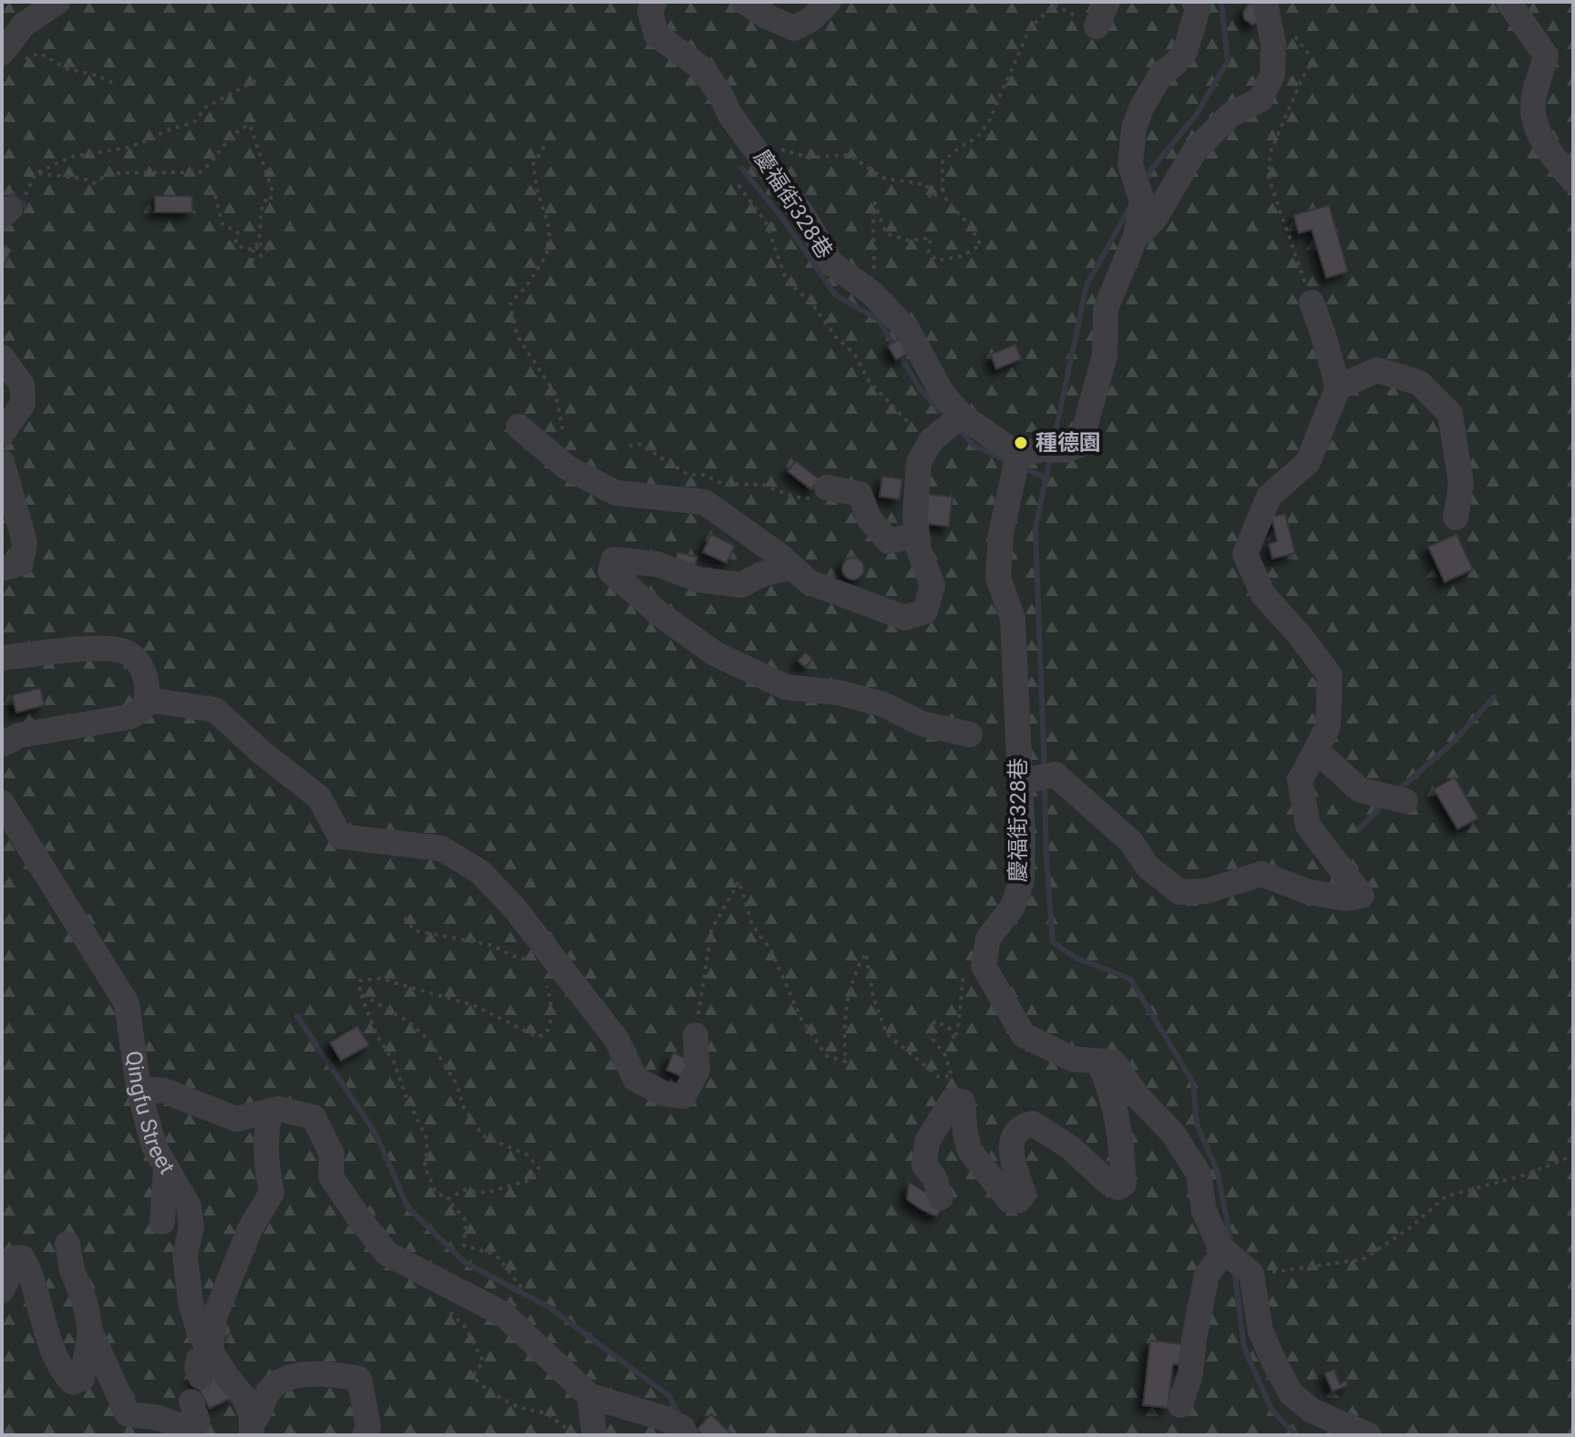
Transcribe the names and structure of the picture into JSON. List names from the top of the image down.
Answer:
{
  "streets": {
    "street": ["慶福街328巷", "Qingfu Street"]
  },
  "places": ["種德園"]
}
